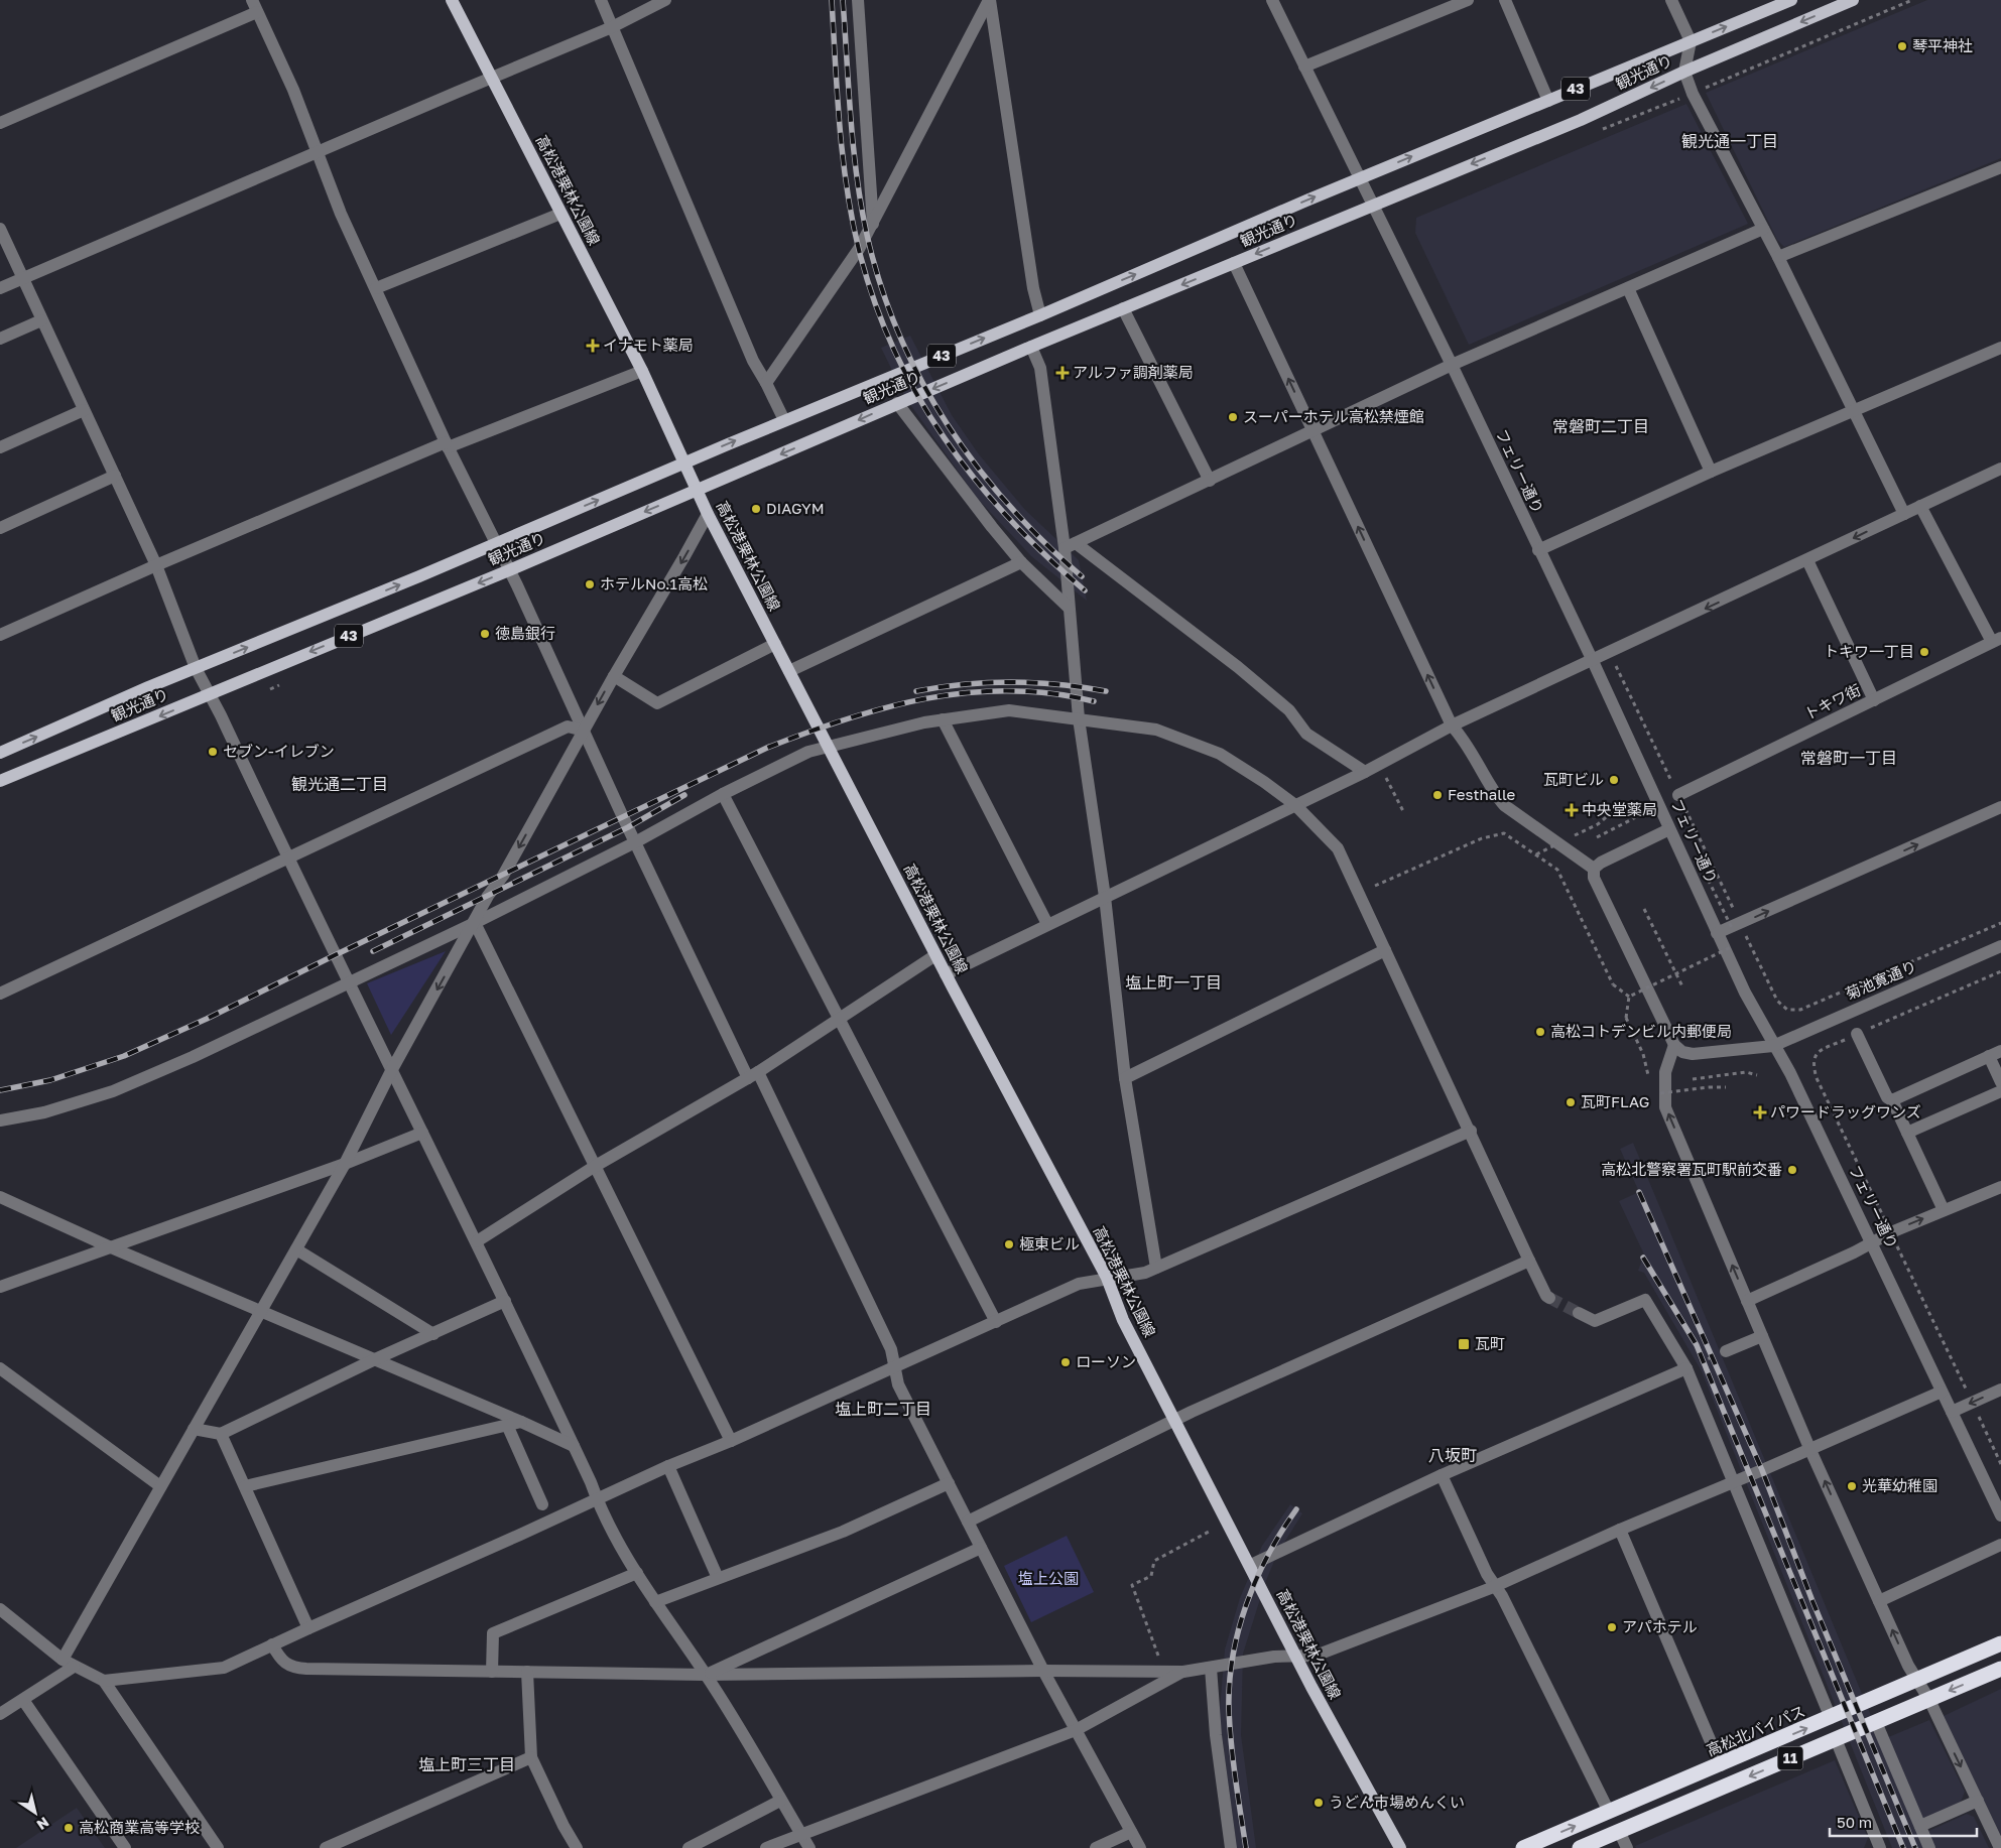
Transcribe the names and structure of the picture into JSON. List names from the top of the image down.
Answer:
{
  "streets": {
    "highway": ["高松北バイパス", "11"],
    "main road": ["観光通り", "43", "高松港栗林公園線"],
    "street": ["フェリー通り", "トキワ街", "菊池寛通り"]
  },
  "crossings": [
    ["観光通り", "高松港栗林公園線"],
    ["観光通り", "フェリー通り"],
    ["フェリー通り", "菊池寛通り"]
  ],
  "districts": [
    "観光通一丁目",
    "常磐町二丁目",
    "常磐町一丁目",
    "観光通二丁目",
    "塩上町一丁目",
    "塩上町二丁目",
    "八坂町",
    "塩上町三丁目"
  ],
  "parks": ["塩上公園"],
  "places": {
    "other": [
      "琴平神社",
      "スーパーホテル高松禁煙館",
      "DIAGYM",
      "ホテルNo.1高松",
      "徳島銀行",
      "トキワ一丁目",
      "セブン-イレブン",
      "瓦町ビル",
      "Festhalle",
      "高松コトデンビル内郵便局",
      "瓦町FLAG",
      "高松北警察署瓦町駅前交番",
      "極東ビル",
      "ローソン",
      "光華幼稚園",
      "アパホテル",
      "うどん市場めんくい",
      "高松商業高等学校"
    ],
    "health": [
      "イナモト薬局",
      "アルファ調剤薬局",
      "中央堂薬局",
      "パワードラッグワンズ"
    ],
    "transit": ["瓦町"]
  },
  "scale_bar": "50 m",
  "north": "bottom right"
}
